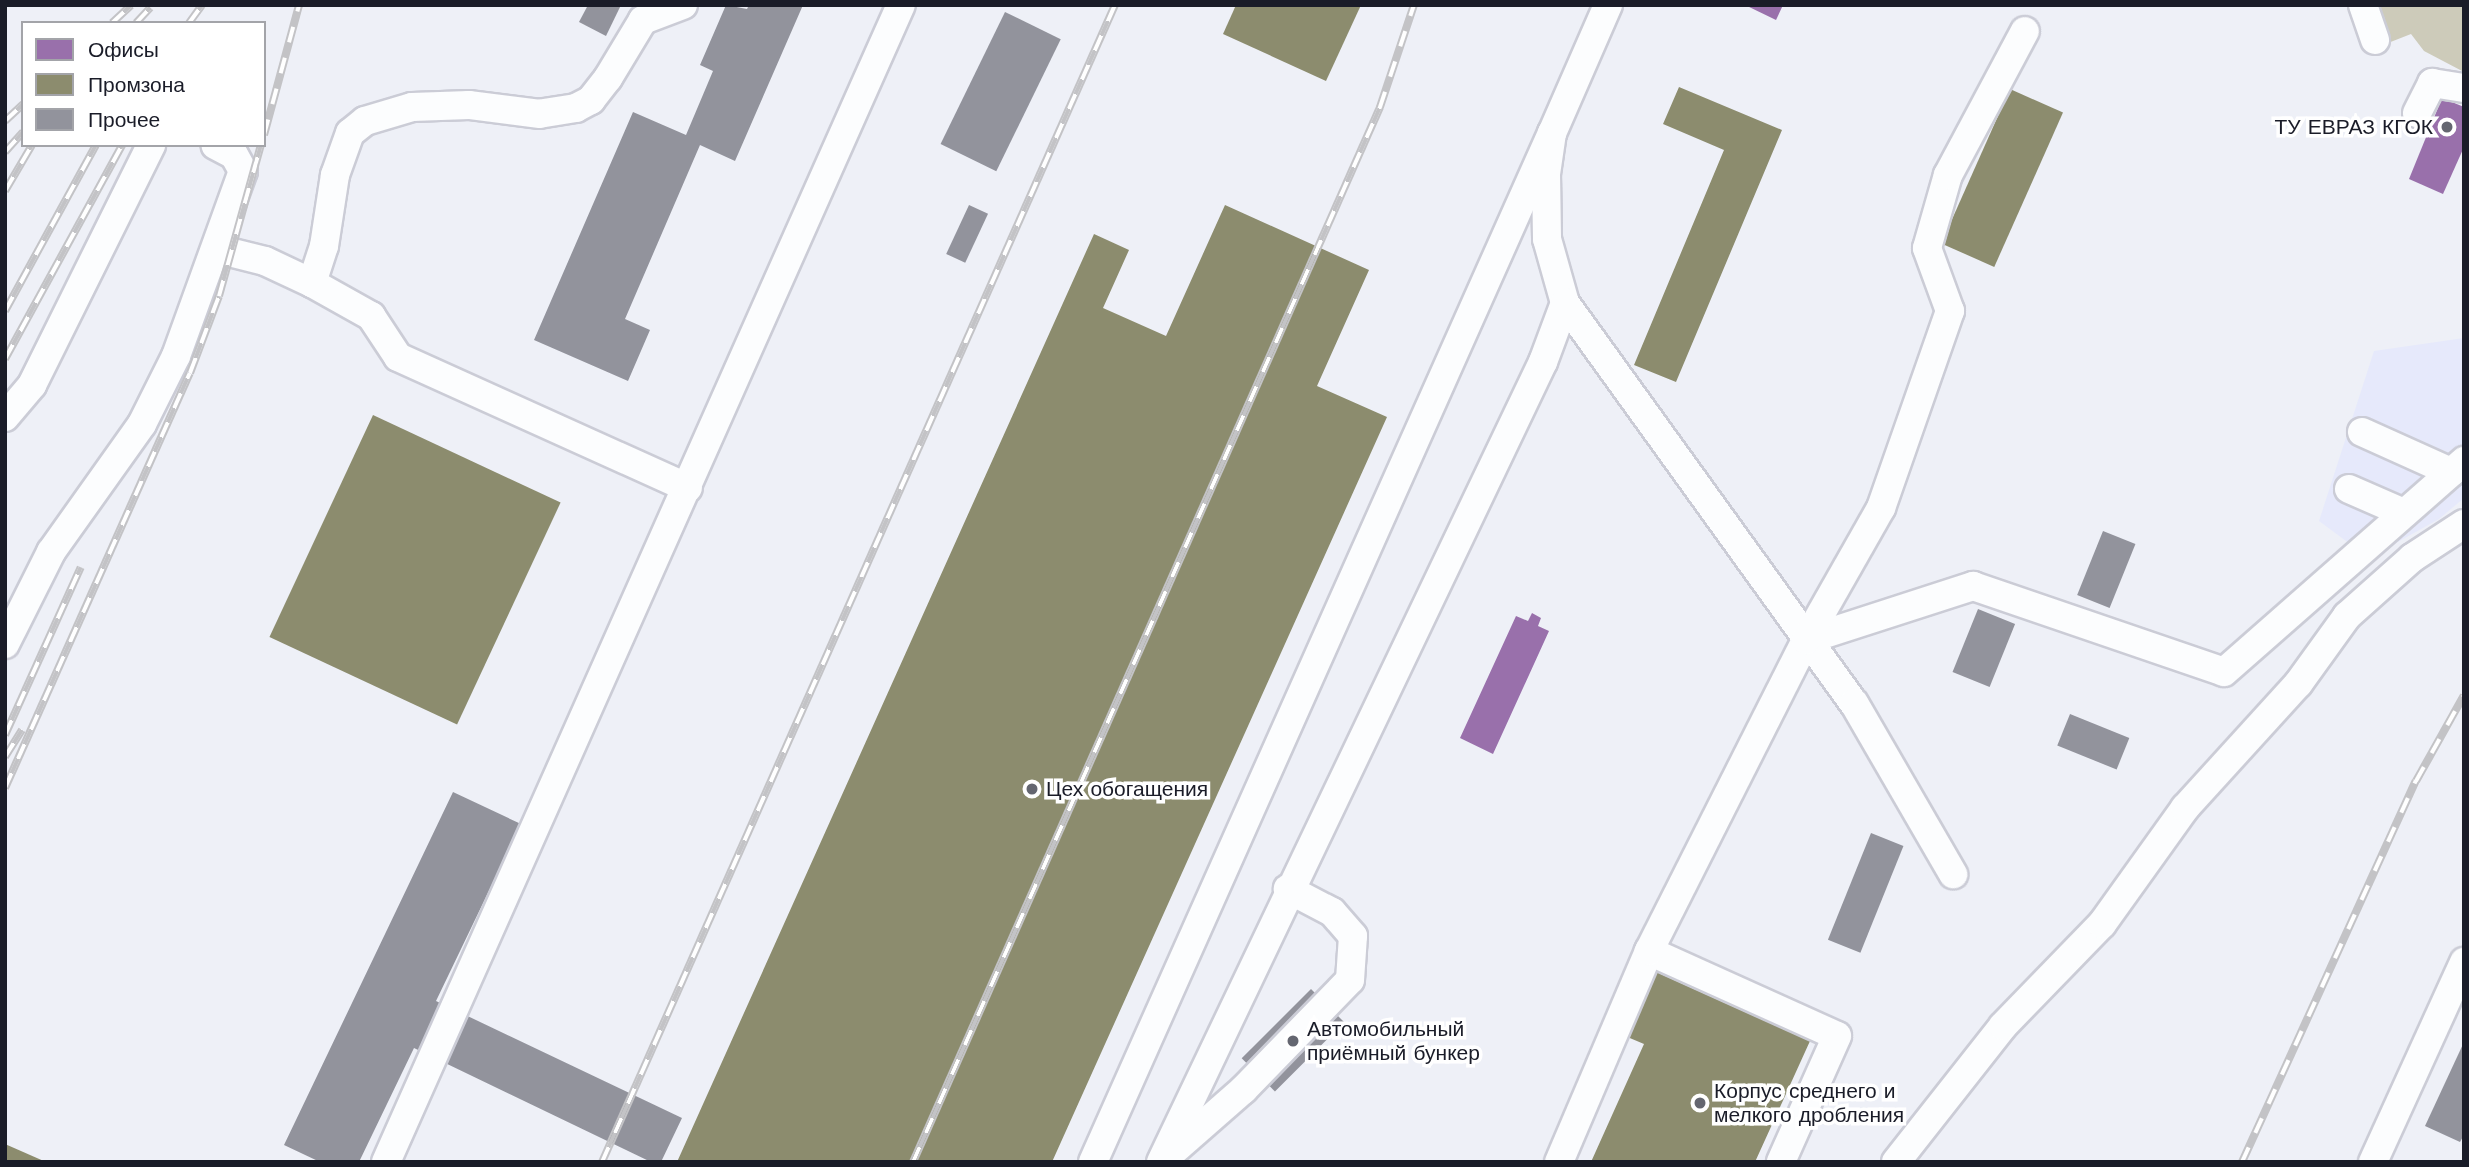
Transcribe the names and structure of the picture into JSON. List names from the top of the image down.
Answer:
{
  "places": [
    "ТУ ЕВРАЗ КГОК",
    "Цех обогащения",
    "Автомобильный приёмный бункер",
    "Корпус среднего и мелкого дробления"
  ],
  "legend": ["Офисы", "Промзона", "Прочее"]
}
